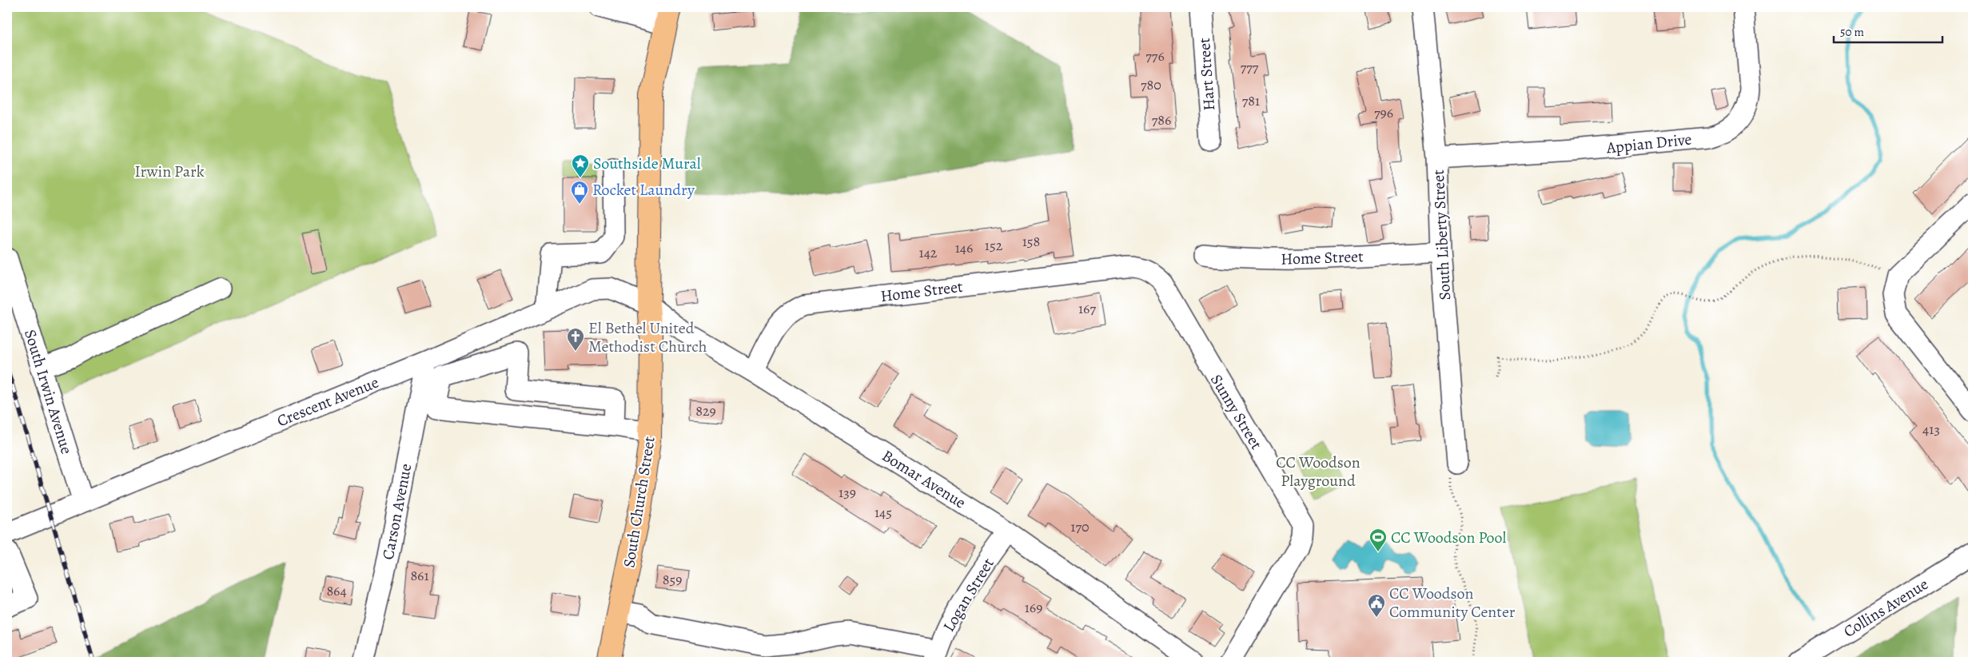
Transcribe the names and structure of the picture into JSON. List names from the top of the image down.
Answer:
{
  "streets": {
    "main road": ["South Church Street"],
    "street": [
      "Hart Street",
      "Appian Drive",
      "South Liberty Street",
      "Home Street",
      "South Irwin Avenue",
      "Crescent Avenue",
      "Sunny Street",
      "Bomar Avenue",
      "Carson Avenue",
      "Logan Street",
      "Collins Avenue"
    ]
  },
  "crossings": [
    ["Appian Drive", "South Liberty Street"],
    ["South Liberty Street", "Home Street"],
    ["Home Street", "Sunny Street"],
    ["Home Street", "Bomar Avenue"],
    ["South Irwin Avenue", "Crescent Avenue"],
    ["Crescent Avenue", "Bomar Avenue"],
    ["Crescent Avenue", "South Church Street"],
    ["Crescent Avenue", "Carson Avenue"],
    ["Bomar Avenue", "South Church Street"],
    ["Bomar Avenue", "Logan Street"]
  ],
  "parks": ["Irwin Park", "CC Woodson Playground"],
  "places": {
    "place": ["Southside Mural"],
    "shop": ["Rocket Laundry"],
    "church": ["El Bethel United Methodist Church"],
    "sports": ["CC Woodson Pool"],
    "public building": ["CC Woodson Community Center"]
  },
  "house_numbers": [
    "776",
    "777",
    "780",
    "781",
    "796",
    "786",
    "158",
    "152",
    "146",
    "142",
    "167",
    "829",
    "413",
    "139",
    "145",
    "170",
    "861",
    "859",
    "864",
    "169"
  ],
  "scale_bar": "50 m"
}
